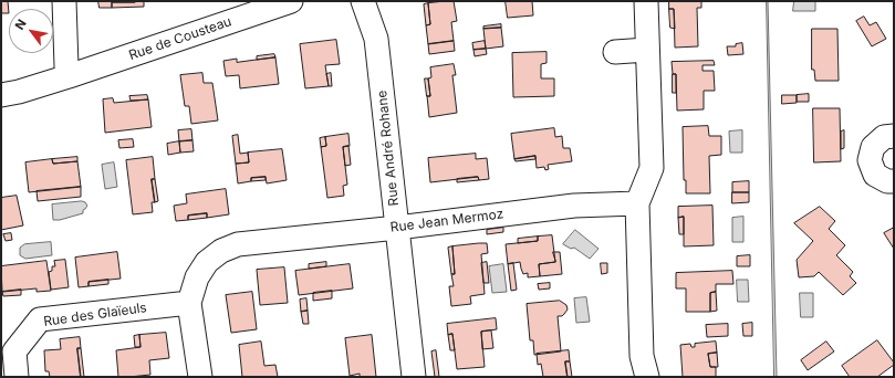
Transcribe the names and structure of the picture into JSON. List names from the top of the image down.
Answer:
{
  "streets": {
    "street": [
      "Rue de Cousteau",
      "Rue André Rohane",
      "Rue Jean Mermoz",
      "Rue des Glaïeuls"
    ]
  },
  "crossings": [
    ["Rue André Rohane", "Rue Jean Mermoz"],
    ["Rue Jean Mermoz", "Rue des Glaïeuls"]
  ],
  "north": "top left"
}
